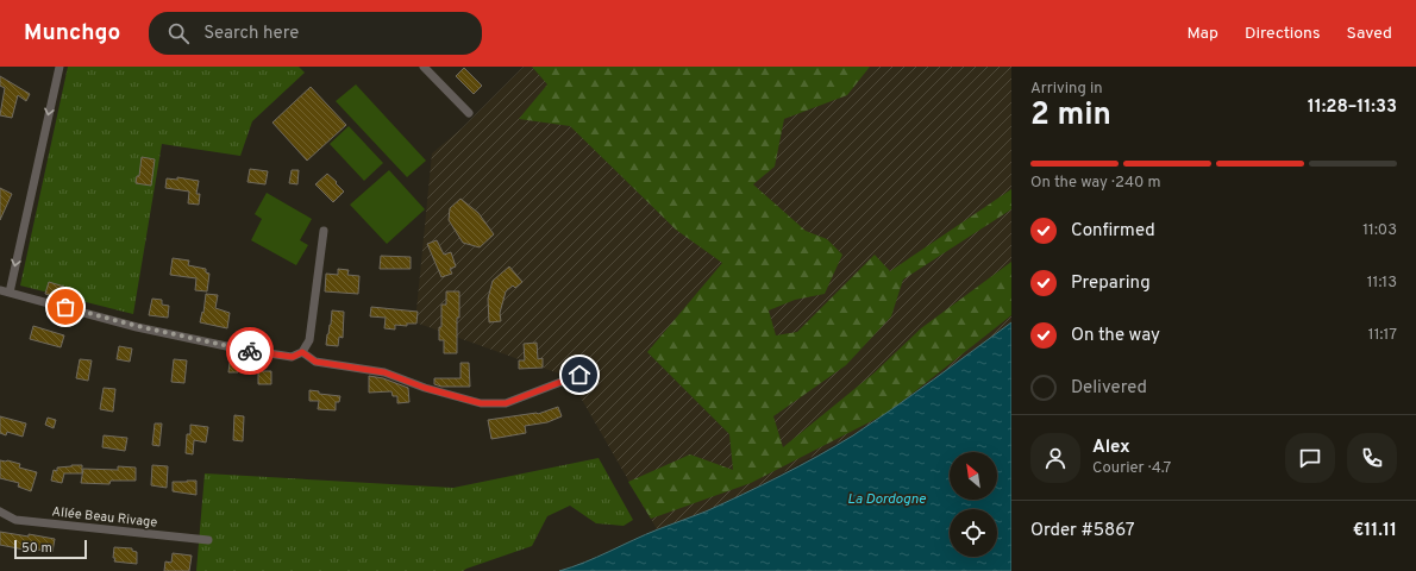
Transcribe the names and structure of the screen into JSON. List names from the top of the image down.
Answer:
{
  "streets": {
    "street": ["Allée Beau Rivage"]
  },
  "water": ["La Dordogne"],
  "scale_bar": "50 m",
  "north": "top left",
  "page": {
    "header": "Munchgo",
    "search": "Search here",
    "nav": ["Map", "Directions", "Saved"],
    "heading": ["2 min", "Arriving in", "11:28–11:33"],
    "panel": [
      "Alex",
      "Courier · 4.7",
      "Order #5867",
      "€11.11"
    ],
    "bar": "On the way · 240 m",
    "list": [
      ["Confirmed", "11:03"],
      ["Preparing", "11:13"],
      ["On the way", "11:17"],
      "Delivered"
    ],
    "scale": "50 m"
  }
}
